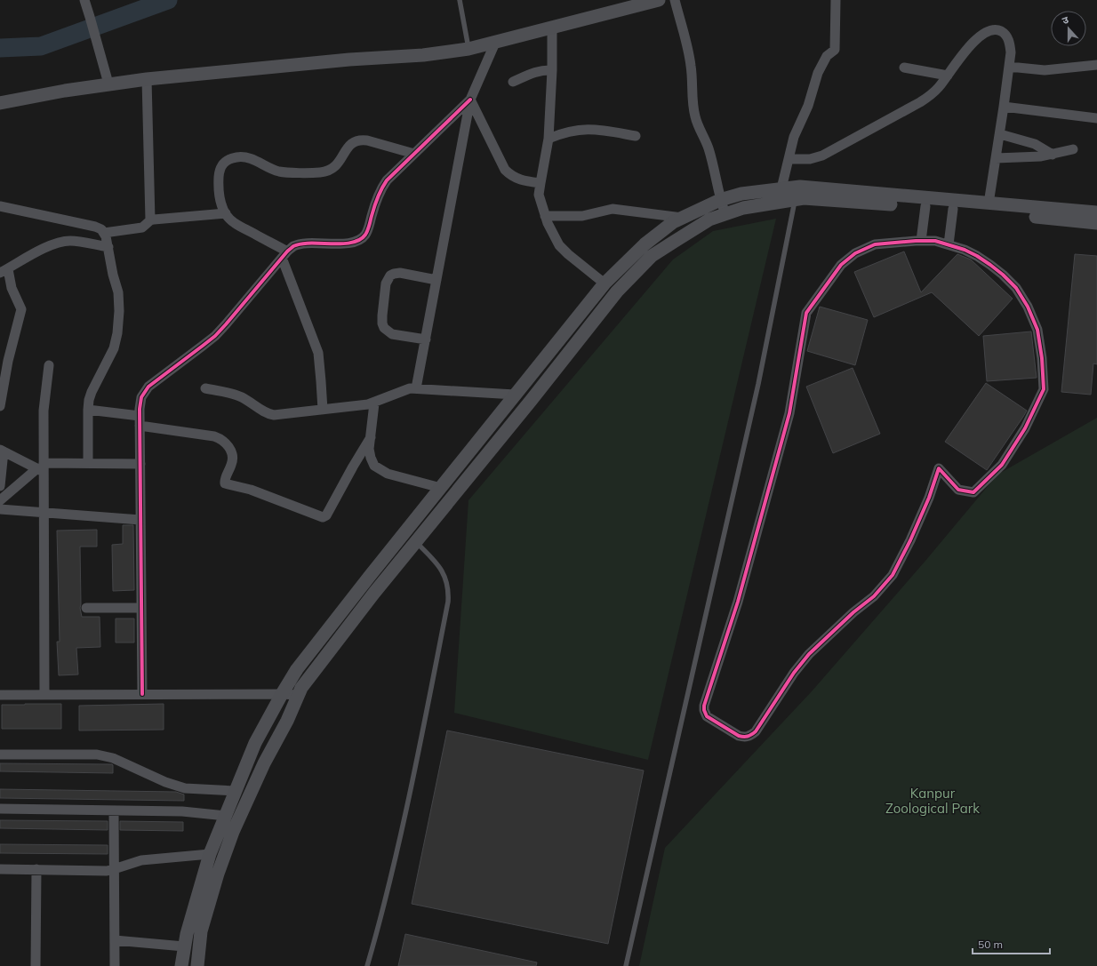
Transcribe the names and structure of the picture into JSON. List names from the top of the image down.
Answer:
{
  "parks": ["Kanpur Zoological Park"],
  "scale_bar": "50 m",
  "north": "top"
}
